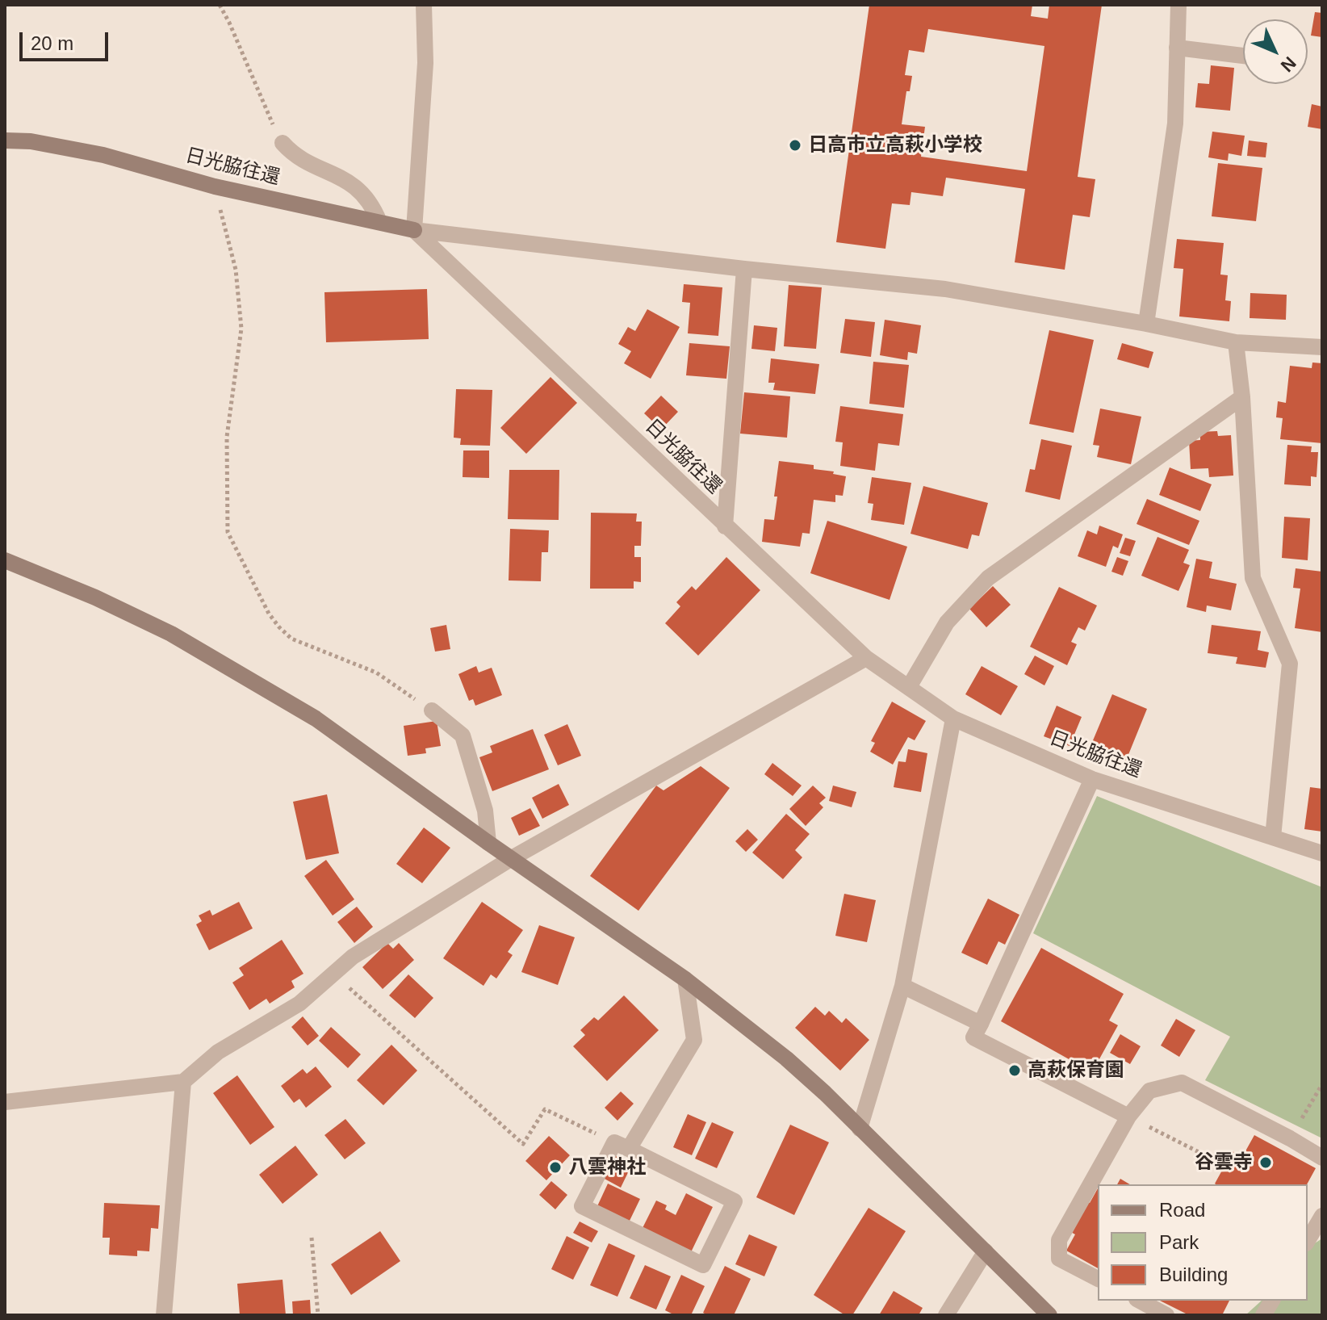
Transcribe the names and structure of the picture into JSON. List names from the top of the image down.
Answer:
{
  "streets": {
    "street": ["日光脇往還"]
  },
  "places": [
    "日高市立高萩小学校",
    "高萩保育園",
    "谷雲寺",
    "八雲神社"
  ],
  "legend": ["Road", "Park", "Building"],
  "scale_bar": "20 m",
  "north": "bottom right"
}
